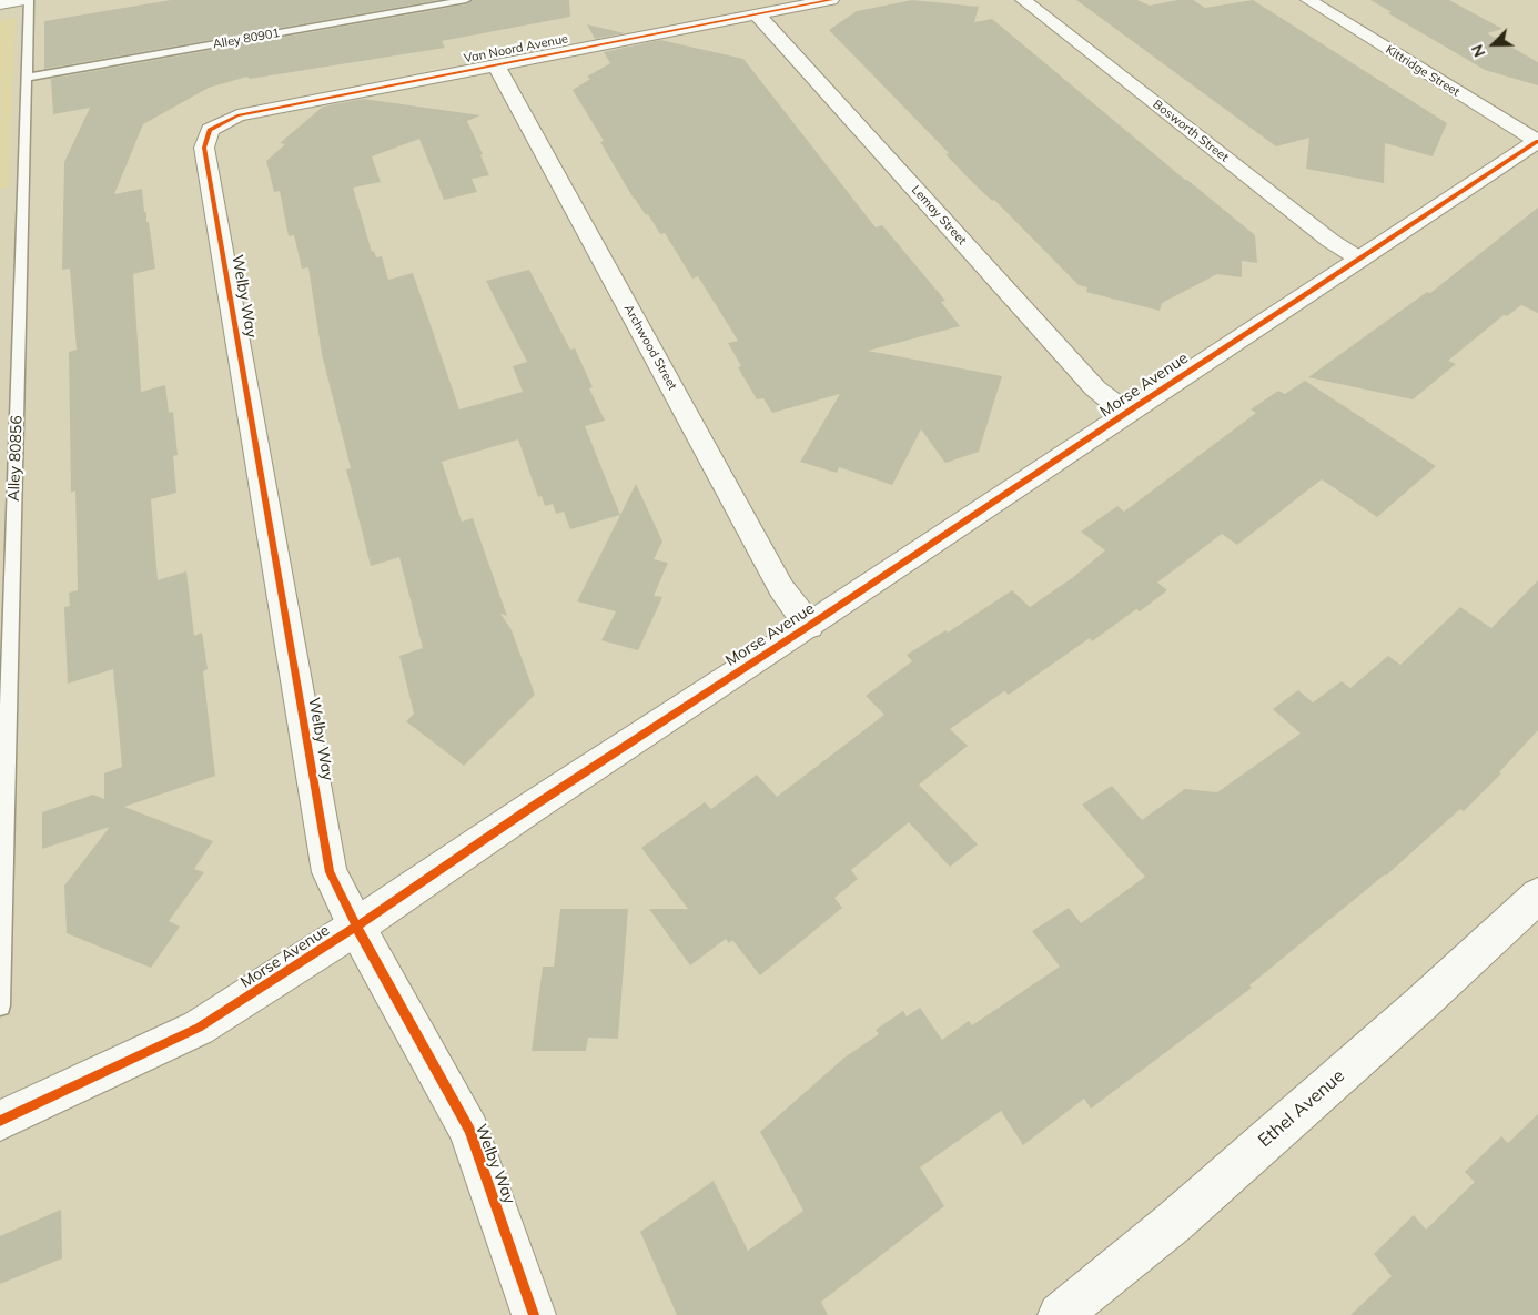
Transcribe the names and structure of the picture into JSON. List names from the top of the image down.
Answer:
{
  "streets": {
    "street": [
      "Van Noord Avenue",
      "Kittridge Street",
      "Bosworth Street",
      "Lemay Street",
      "Welby Way",
      "Archwood Street",
      "Morse Avenue",
      "Ethel Avenue"
    ],
    "lane": ["Alley 80901", "Alley 80856"]
  },
  "crossings": [
    ["Alley 80901", "Alley 80856"],
    ["Van Noord Avenue", "Lemay Street"],
    ["Van Noord Avenue", "Welby Way"],
    ["Van Noord Avenue", "Archwood Street"],
    ["Kittridge Street", "Morse Avenue"],
    ["Bosworth Street", "Morse Avenue"],
    ["Lemay Street", "Morse Avenue"],
    ["Welby Way", "Morse Avenue"],
    ["Archwood Street", "Morse Avenue"]
  ],
  "north": "bottom left"
}
